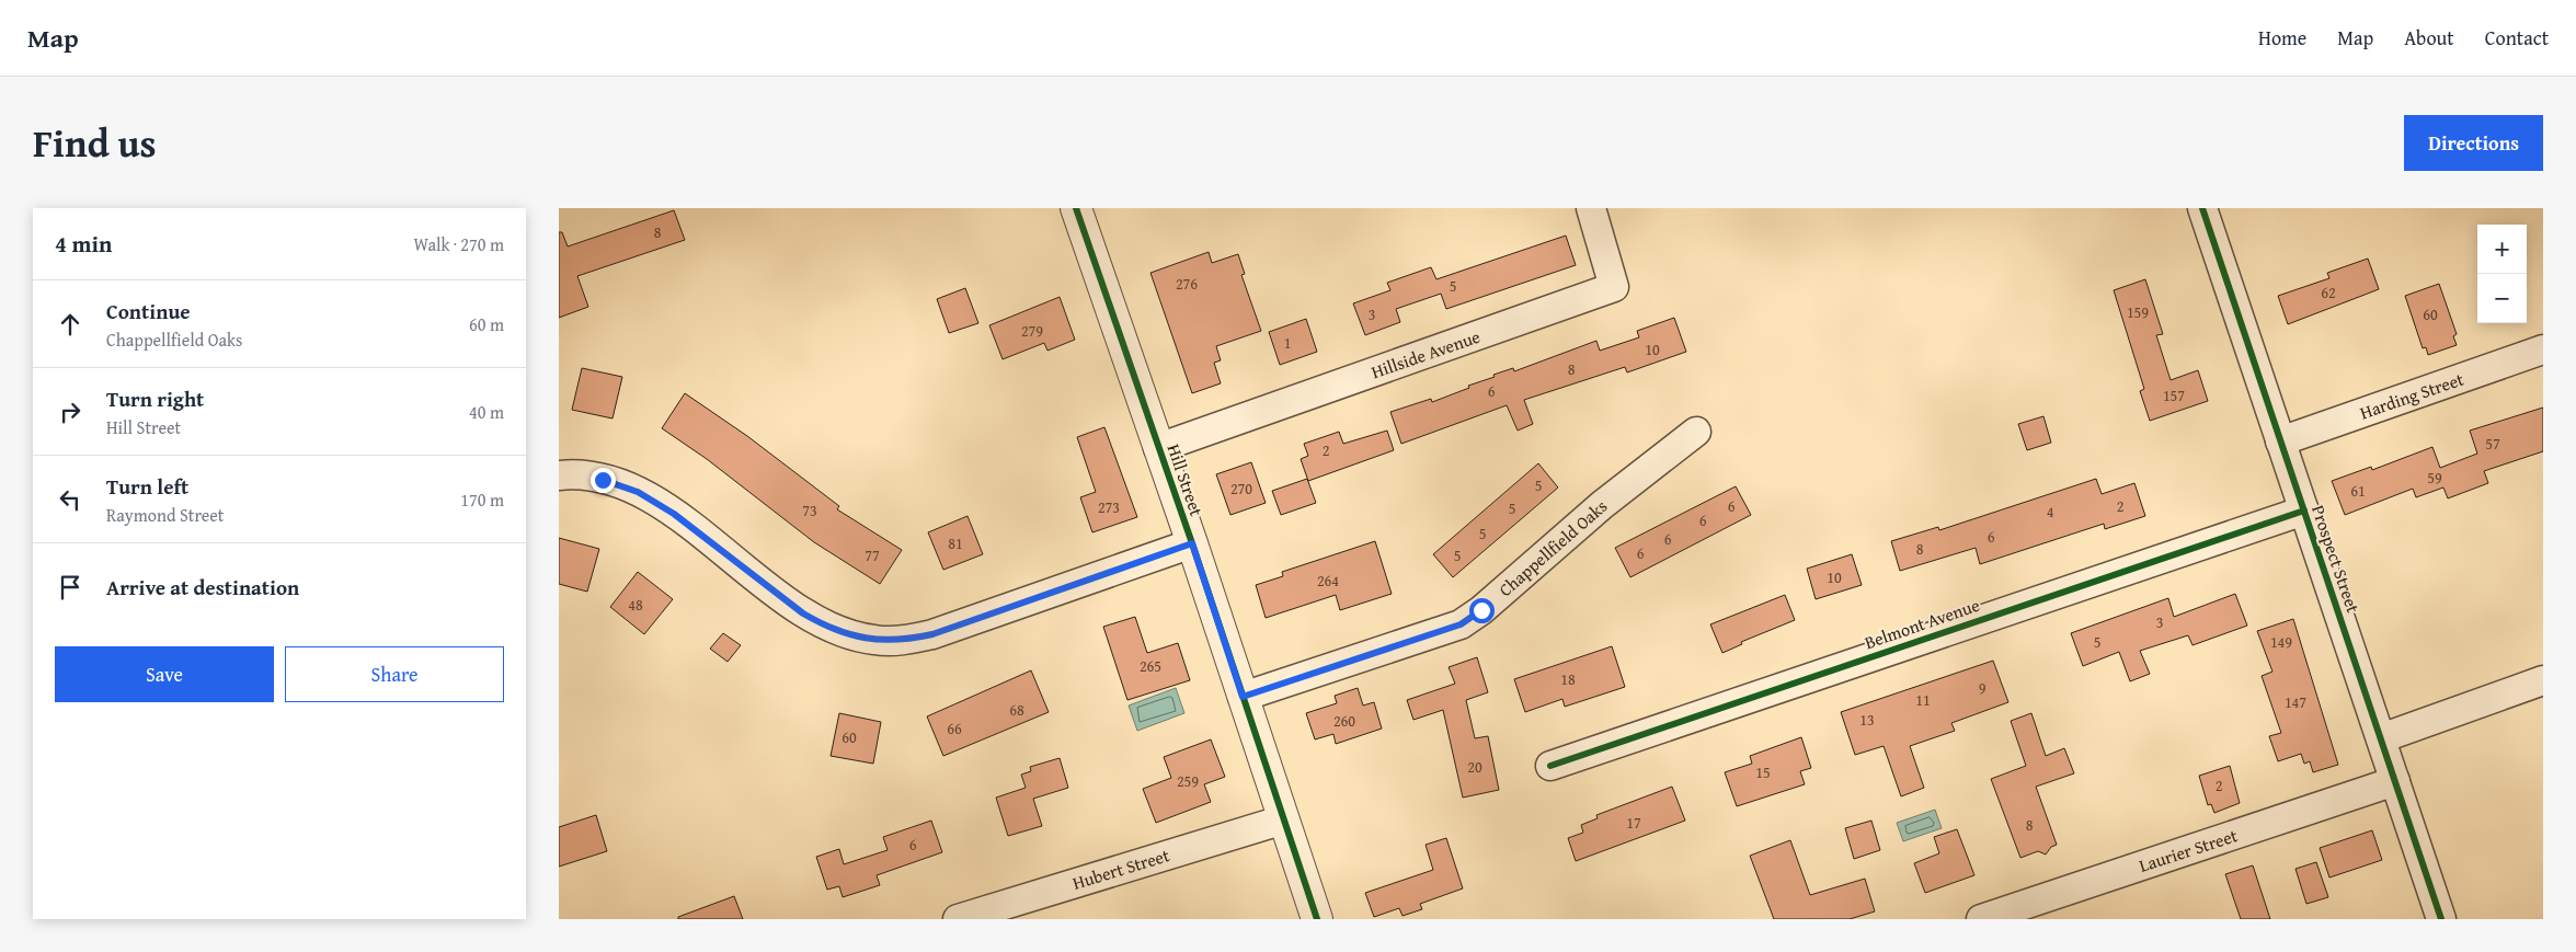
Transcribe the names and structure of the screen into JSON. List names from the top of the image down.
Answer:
{
  "streets": {
    "street": [
      "Hillside Avenue",
      "Harding Street",
      "Hill Street",
      "Chappellfield Oaks",
      "Prospect Street",
      "Belmont Avenue",
      "Laurier Street",
      "Hubert Street"
    ]
  },
  "crossings": [
    ["Hillside Avenue", "Hill Street"],
    ["Harding Street", "Prospect Street"],
    ["Hill Street", "Chappellfield Oaks"],
    ["Hill Street", "Hubert Street"],
    ["Prospect Street", "Belmont Avenue"],
    ["Prospect Street", "Laurier Street"]
  ],
  "house_numbers": [
    "8",
    "276",
    "5",
    "62",
    "159",
    "3",
    "60",
    "279",
    "1",
    "10",
    "8",
    "6",
    "157",
    "57",
    "2",
    "59",
    "5",
    "270",
    "61",
    "6",
    "2",
    "273",
    "5",
    "73",
    "4",
    "6",
    "5",
    "6",
    "6",
    "81",
    "8",
    "6",
    "77",
    "5",
    "10",
    "264",
    "48",
    "3",
    "5",
    "149",
    "265",
    "18",
    "9",
    "11",
    "147",
    "68",
    "13",
    "260",
    "66",
    "60",
    "20",
    "15",
    "259",
    "2",
    "17",
    "8",
    "6"
  ],
  "page": {
    "header": "Map",
    "nav": [
      "Home",
      "Map",
      "About",
      "Contact"
    ],
    "title": "Find us",
    "buttons": [
      "Directions",
      ["Save", "Share"]
    ],
    "heading": ["4 min", "Walk · 270 m"],
    "map_buttons": ["+", "−"],
    "list": [
      ["Continue", "Chappellfield Oaks", "60 m"],
      ["Turn right", "Hill Street", "40 m"],
      ["Turn left", "Raymond Street", "170 m"],
      "Arrive at destination"
    ]
  }
}
